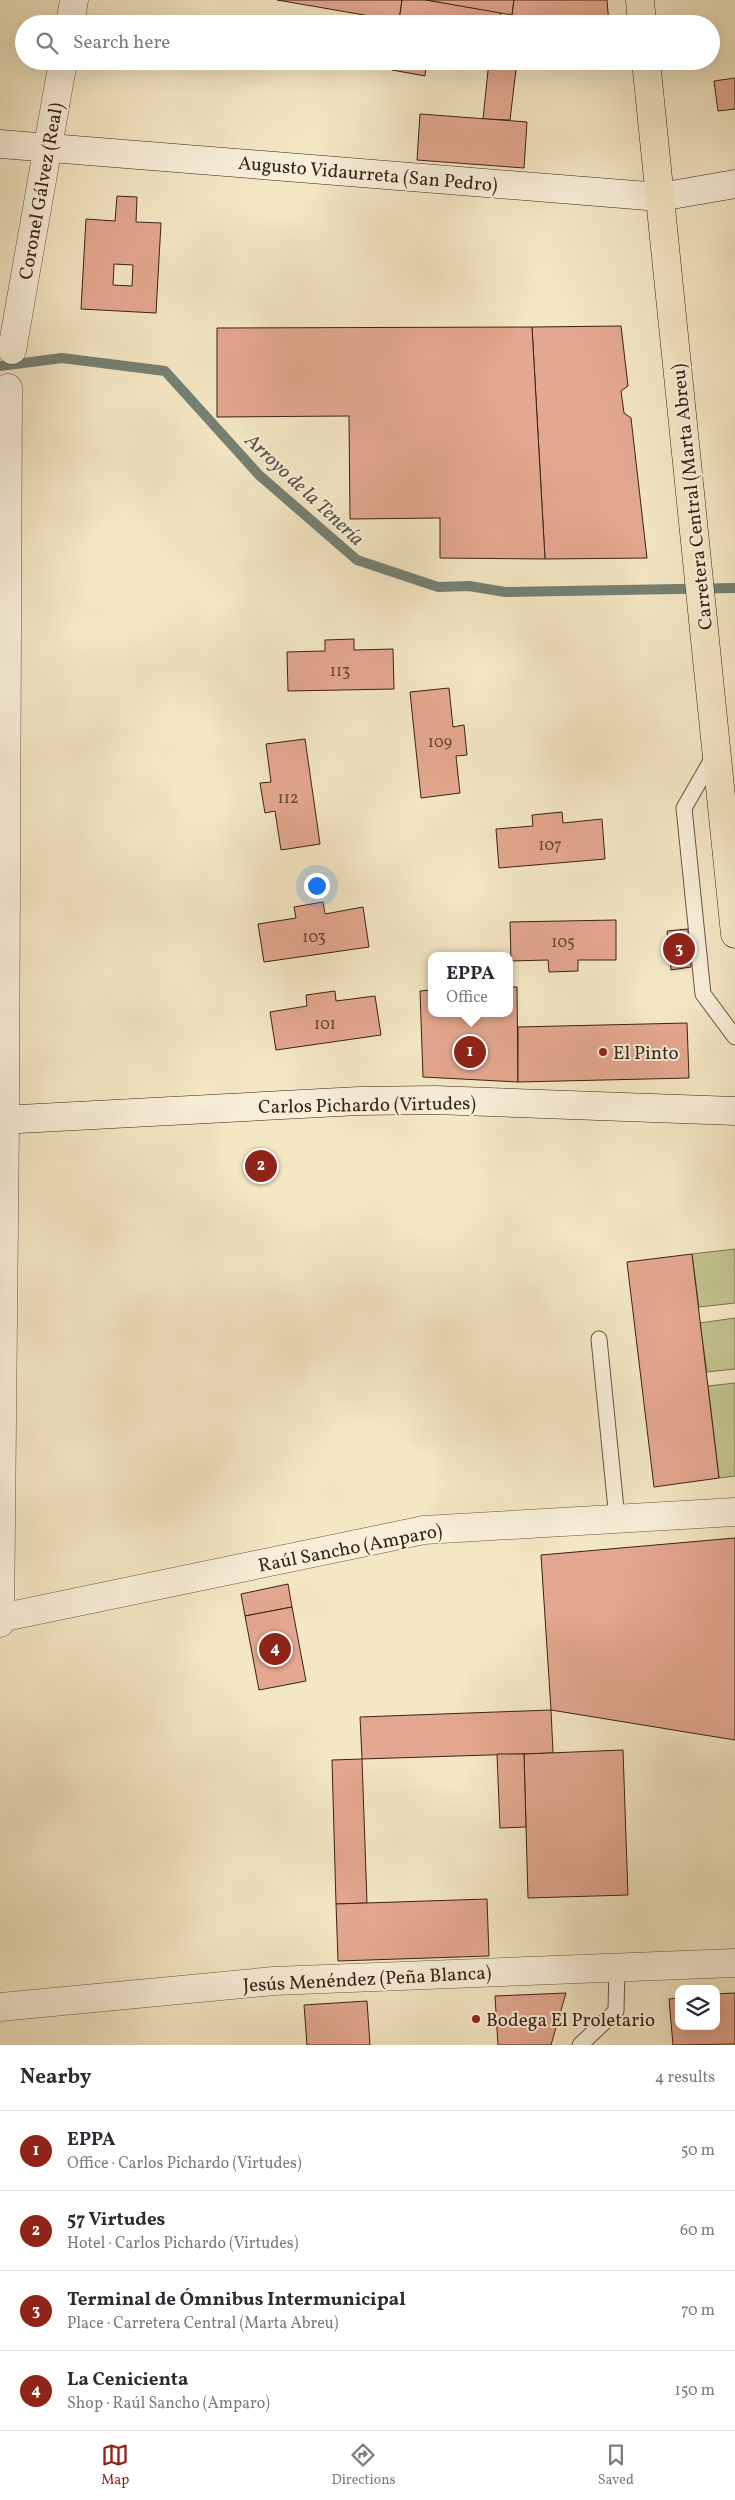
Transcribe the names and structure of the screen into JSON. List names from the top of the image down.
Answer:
{
  "streets": {
    "main road": ["Carretera Central (Marta Abreu)"],
    "street": [
      "Augusto Vidaurreta (San Pedro)",
      "Coronel Gálvez (Real)",
      "Carlos Pichardo (Virtudes)",
      "Raúl Sancho (Amparo)",
      "Jesús Menéndez (Peña Blanca)"
    ]
  },
  "crossings": [
    ["Augusto Vidaurreta (San Pedro)", "Coronel Gálvez (Real)"],
    ["Augusto Vidaurreta (San Pedro)", "Carretera Central (Marta Abreu)"]
  ],
  "water": ["Arroyo de la Tenería"],
  "places": ["El Pinto", "Bodega El Proletario"],
  "house_numbers": [
    "113",
    "109",
    "112",
    "107",
    "103",
    "105",
    "101"
  ],
  "page": {
    "search": "Search here",
    "pins": [
      "3",
      "1",
      "2",
      "4"
    ],
    "popup": ["EPPA", "Office"],
    "heading": ["Nearby", "4 results"],
    "list": [
      {
        "mark": "1",
        "name": "EPPA",
        "note": "Office · Carlos Pichardo (Virtudes)",
        "value": "50 m"
      },
      {
        "mark": "2",
        "name": "57 Virtudes",
        "note": "Hotel · Carlos Pichardo (Virtudes)",
        "value": "60 m"
      },
      {
        "mark": "3",
        "name": "Terminal de Ómnibus Intermunicipal",
        "note": "Place · Carretera Central (Marta Abreu)",
        "value": "70 m"
      },
      {
        "mark": "4",
        "name": "La Cenicienta",
        "note": "Shop · Raúl Sancho (Amparo)",
        "value": "150 m"
      }
    ],
    "nav": ["Map", "Directions", "Saved"]
  }
}
